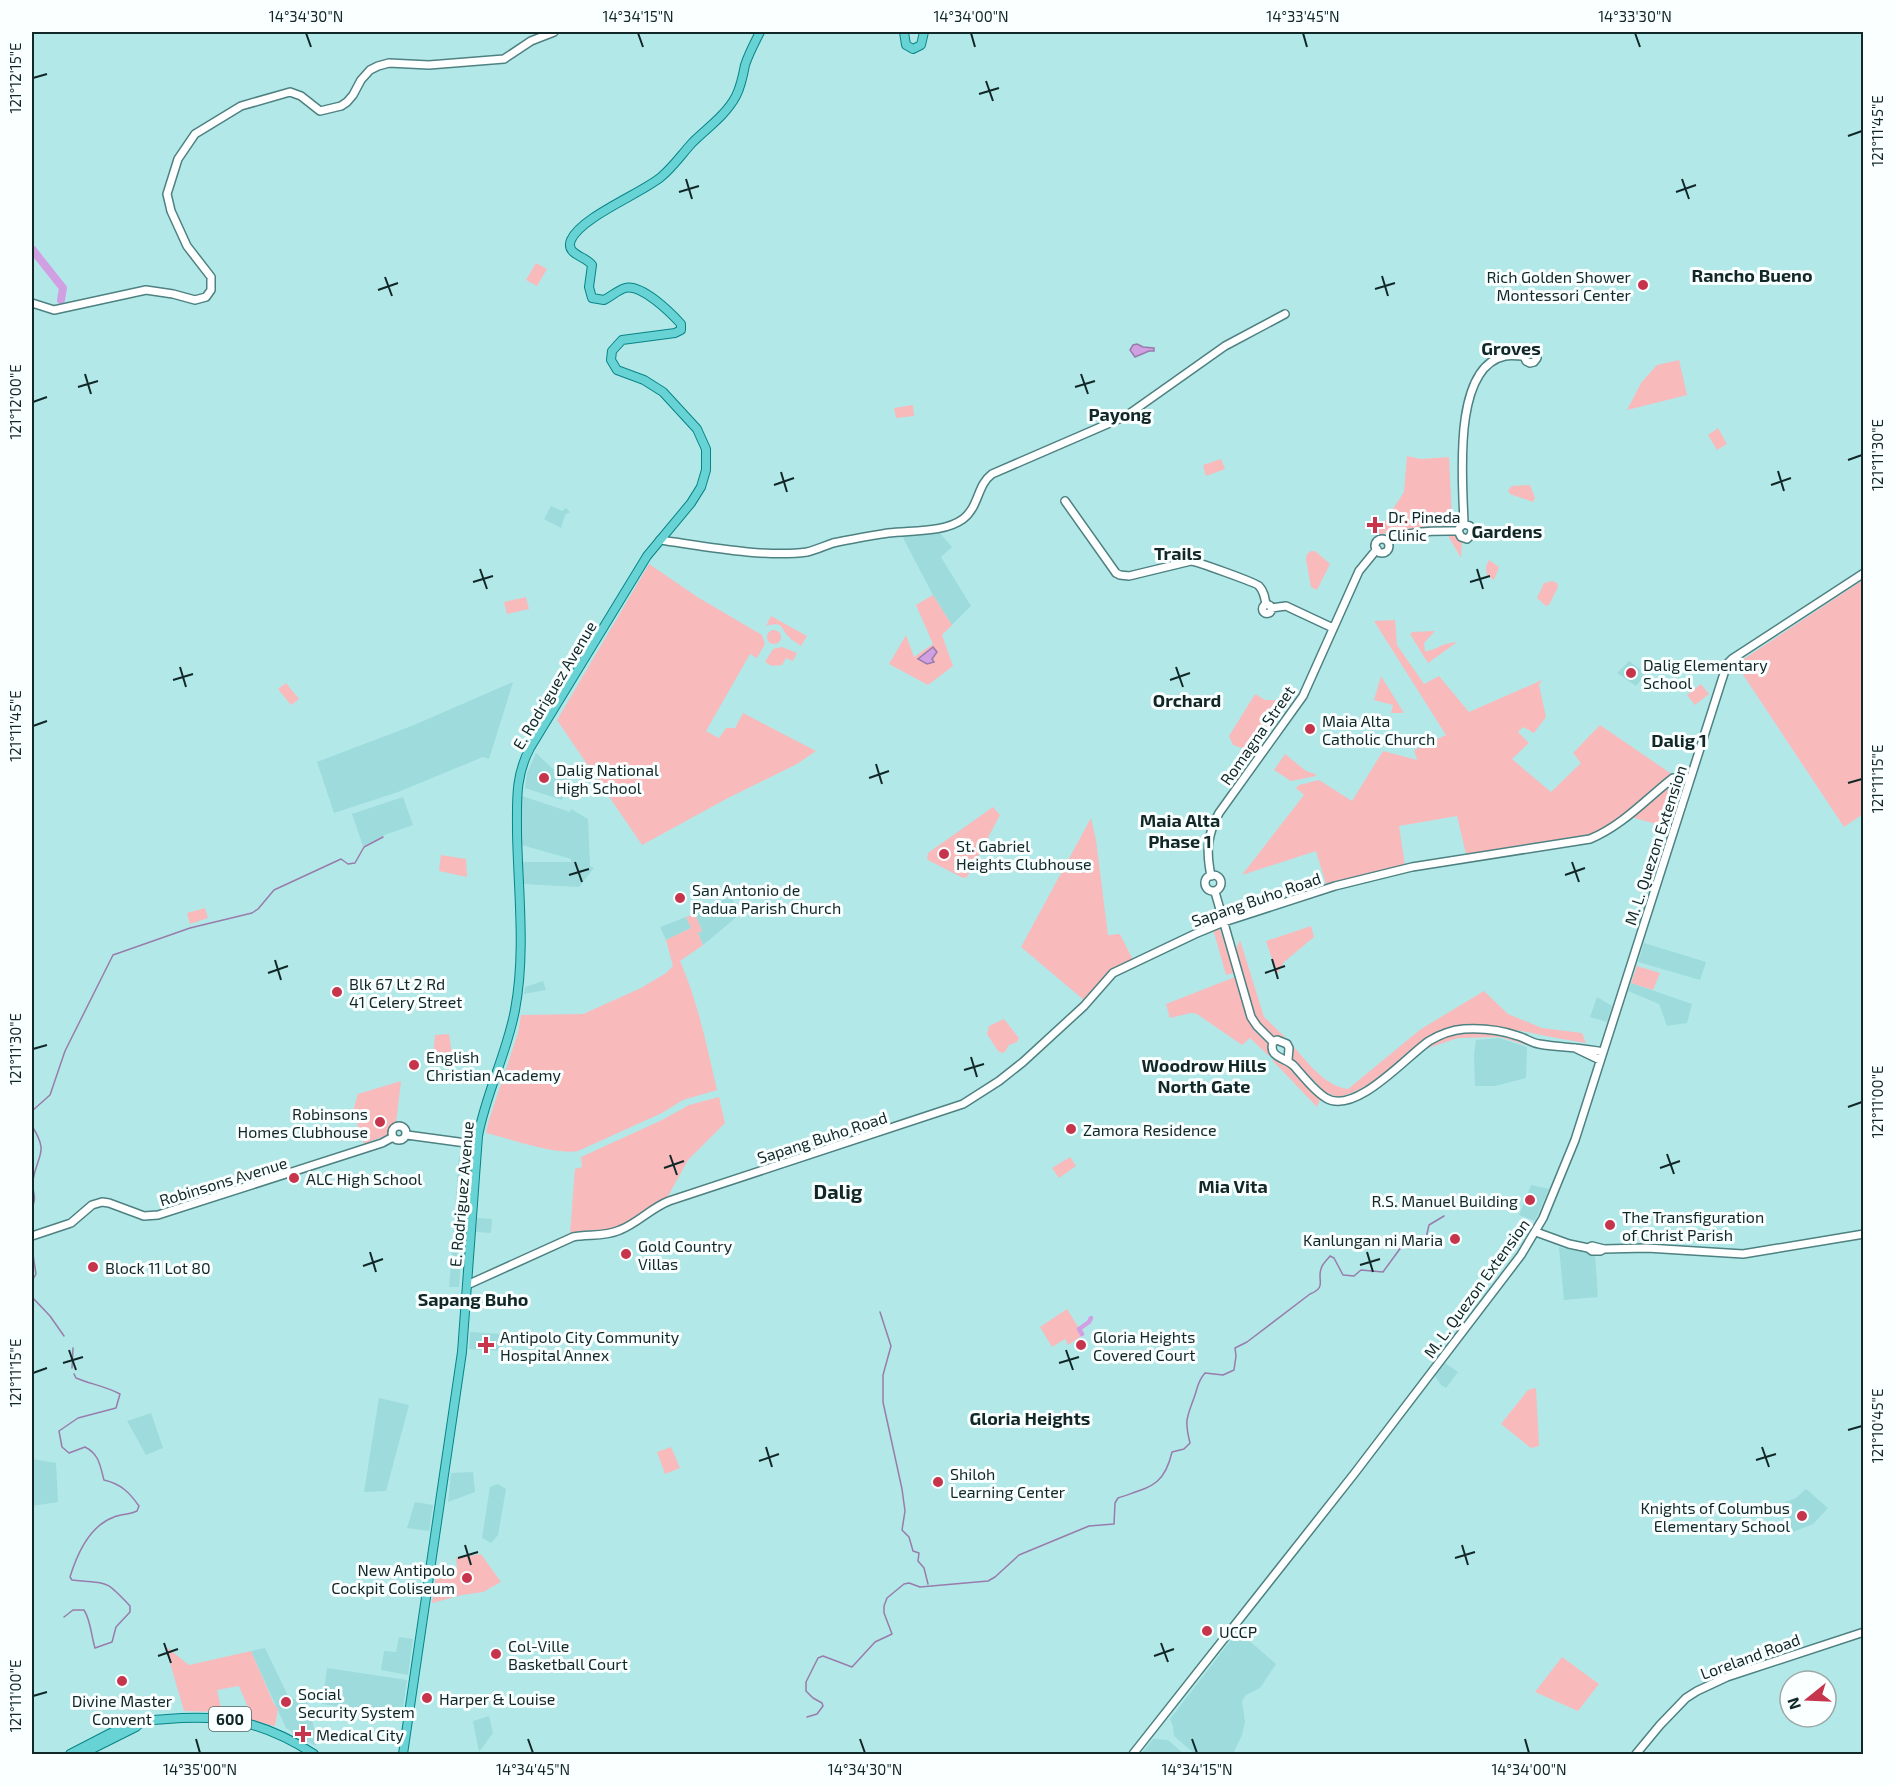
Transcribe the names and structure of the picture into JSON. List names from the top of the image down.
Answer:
{
  "streets": {
    "main road": ["E. Rodriguez Avenue", "600"],
    "street": [
      "Romagna Street",
      "M. L. Quezon Extension",
      "Sapang Buho Road",
      "Robinsons Avenue",
      "Loreland Road"
    ]
  },
  "crossings": [
    ["E. Rodriguez Avenue", "Sapang Buho Road"],
    ["M. L. Quezon Extension", "Sapang Buho Road"]
  ],
  "districts": [
    "Rancho Bueno",
    "Groves",
    "Payong",
    "Gardens",
    "Trails",
    "Orchard",
    "Dalig 1",
    "Maia Alta Phase 1",
    "Woodrow Hills North Gate",
    "Mia Vita",
    "Dalig",
    "Sapang Buho",
    "Gloria Heights"
  ],
  "places": {
    "other": [
      "Rich Golden Shower Montessori Center",
      "Dalig Elementary School",
      "Maia Alta Catholic Church",
      "Dalig National High School",
      "St. Gabriel Heights Clubhouse",
      "San Antonio de Padua Parish Church",
      "Blk 67 Lt 2 Rd 41 Celery Street",
      "English Christian Academy",
      "Robinsons Homes Clubhouse",
      "Zamora Residence",
      "ALC High School",
      "R.S. Manuel Building",
      "The Transfiguration of Christ Parish",
      "Kanlungan ni Maria",
      "Gold Country Villas",
      "Block 11 Lot 80",
      "Gloria Heights Covered Court",
      "Shiloh Learning Center",
      "Knights of Columbus Elementary School",
      "New Antipolo Cockpit Coliseum",
      "UCCP",
      "Col-Ville Basketball Court",
      "Divine Master Convent",
      "Harper & Louise",
      "Social Security System"
    ],
    "health": ["Dr. Pineda Clinic", "Antipolo City Community Hospital Annex", "Medical City"]
  },
  "north": "left",
  "coordinates": [
    "14°34'30\"N",
    "14°34'15\"N",
    "14°34'00\"N",
    "14°33'45\"N",
    "14°33'30\"N",
    "121°12'15\"E",
    "121°11'45\"E",
    "121°12'00\"E",
    "121°11'30\"E",
    "121°11'15\"E",
    "121°11'00\"E",
    "121°10'45\"E",
    "14°35'00\"N",
    "14°34'45\"N"
  ]
}
